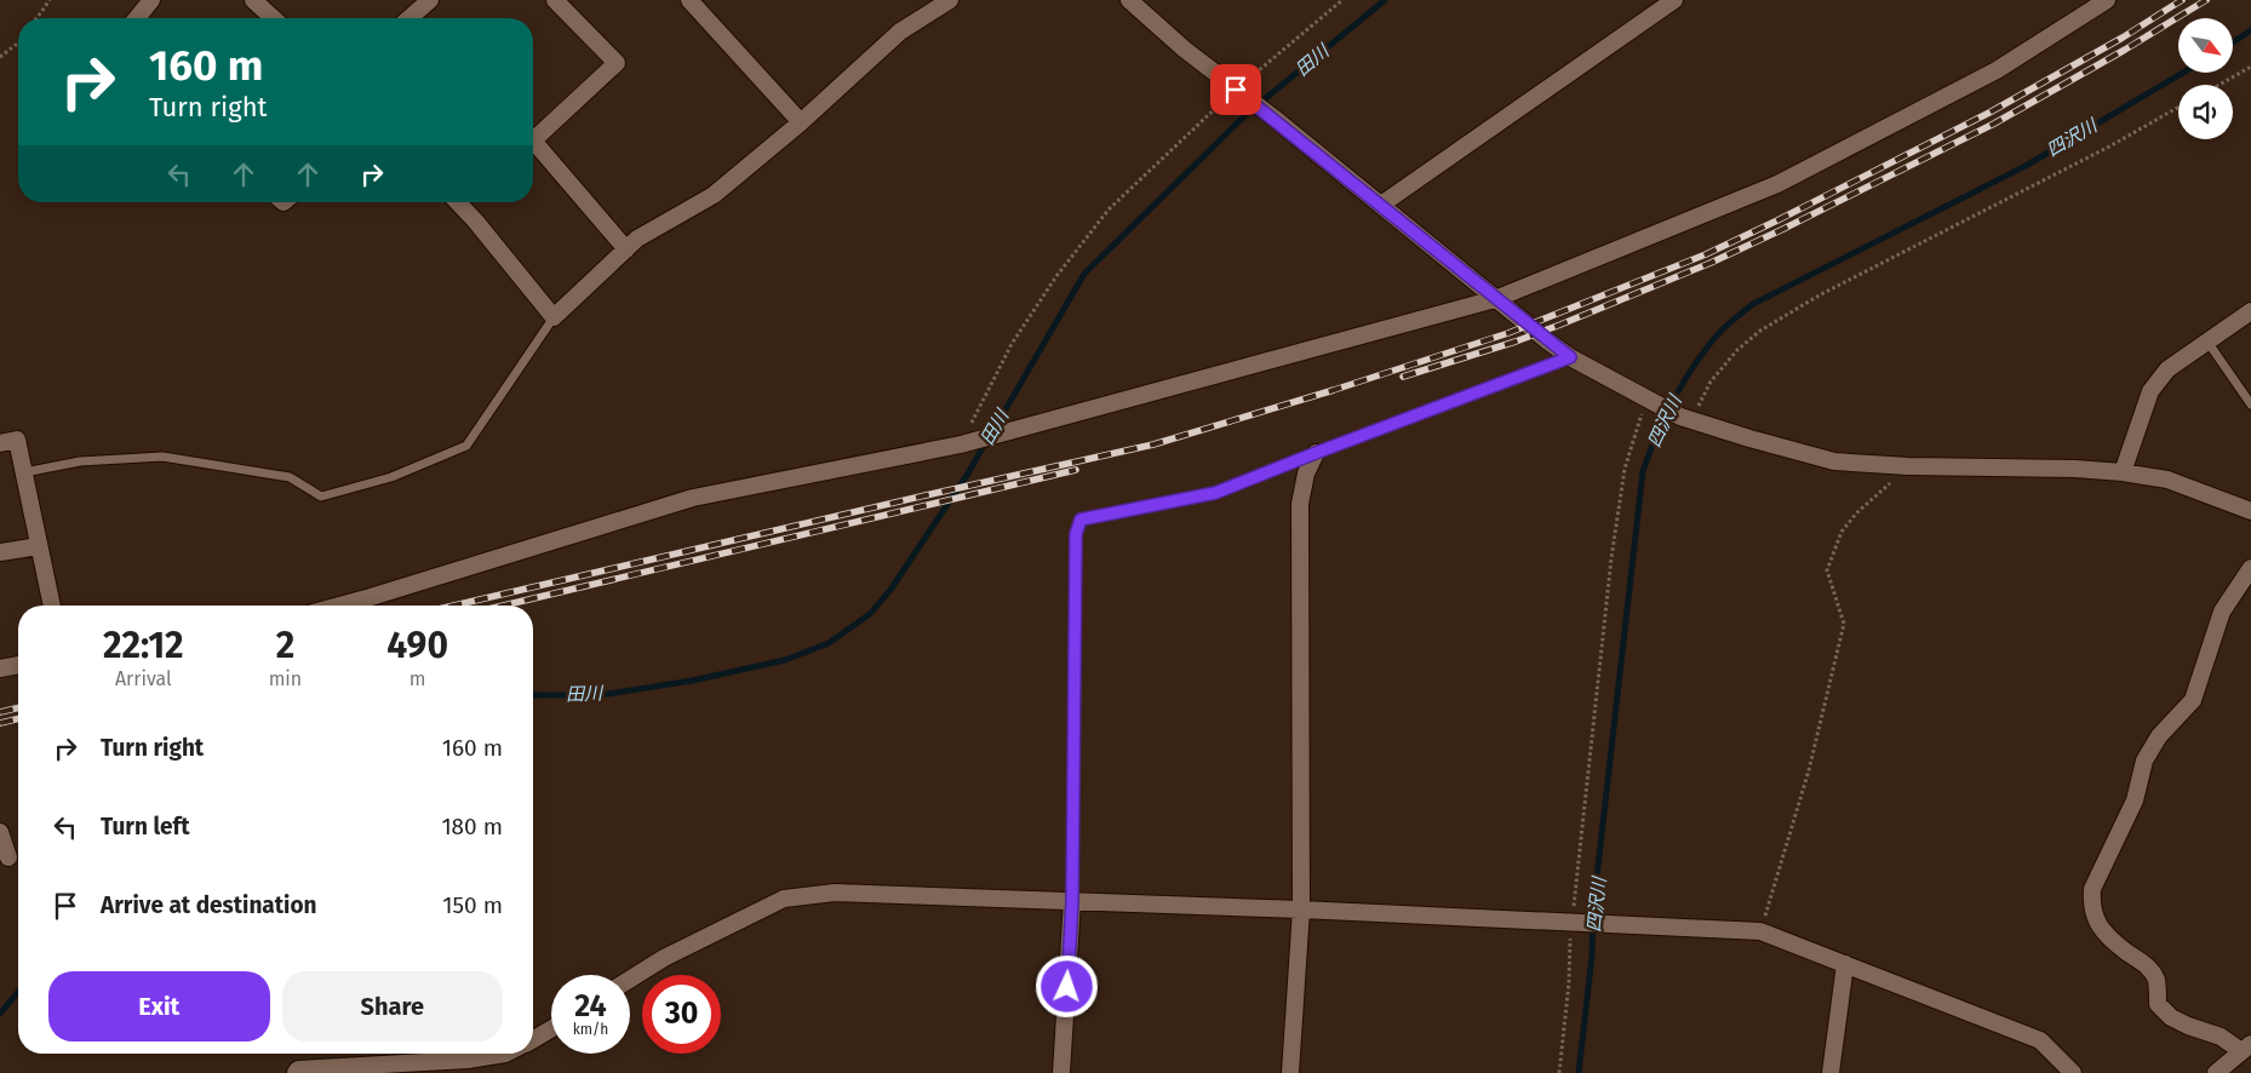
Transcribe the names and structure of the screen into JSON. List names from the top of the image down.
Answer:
{
  "water": ["田川", "四沢川"],
  "north": "bottom right",
  "page": {
    "turn": ["160 m", "Turn right"],
    "eta": [
      "22:12",
      "Arrival",
      "2",
      "min",
      "490",
      "m"
    ],
    "list": [
      {
        "name": "Turn right",
        "value": "160 m"
      },
      {
        "name": "Turn left",
        "value": "180 m"
      },
      {
        "name": "Arrive at destination",
        "value": "150 m"
      }
    ],
    "buttons": ["Exit", "Share"],
    "speed": "24 km/h",
    "limit": "30"
  }
}
